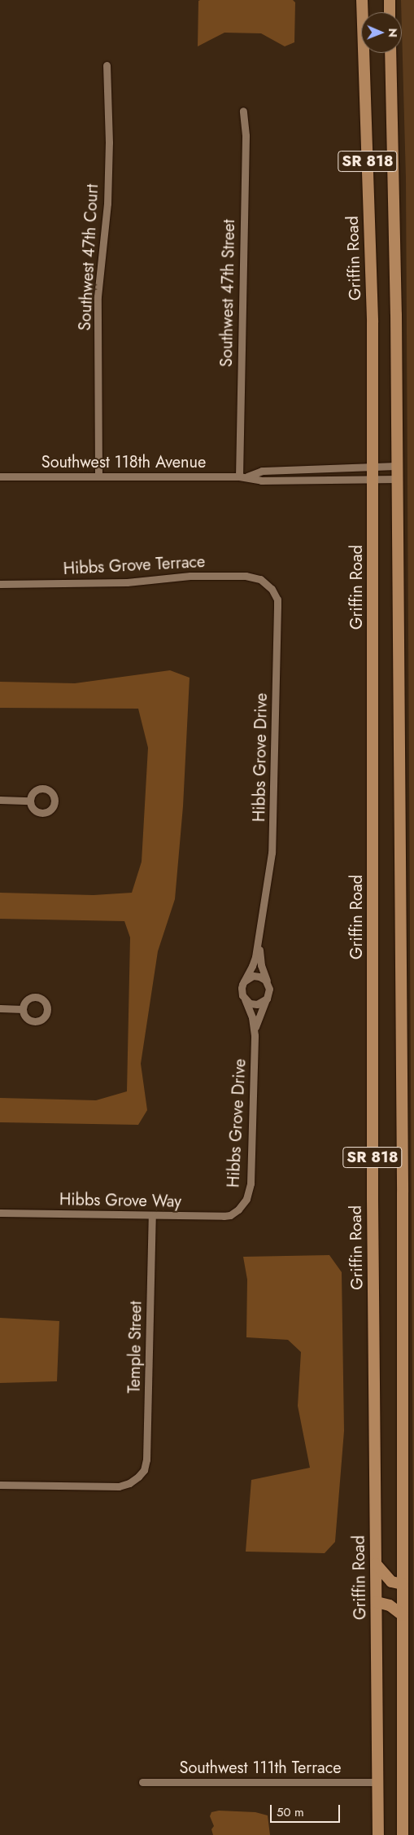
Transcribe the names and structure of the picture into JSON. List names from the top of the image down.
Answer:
{
  "streets": {
    "main road": ["SR 818", "Griffin Road"],
    "street": [
      "Southwest 47th Court",
      "Southwest 47th Street",
      "Southwest 118th Avenue",
      "Hibbs Grove Terrace",
      "Hibbs Grove Drive",
      "Hibbs Grove Way",
      "Temple Street",
      "Southwest 111th Terrace"
    ]
  },
  "crossings": [
    ["SR 818", "Southwest 118th Avenue"],
    ["Southwest 47th Court", "Southwest 118th Avenue"],
    ["Griffin Road", "Southwest 118th Avenue"],
    ["Griffin Road", "Southwest 111th Terrace"],
    ["Southwest 47th Street", "Southwest 118th Avenue"],
    ["Hibbs Grove Terrace", "Hibbs Grove Drive"],
    ["Hibbs Grove Drive", "Hibbs Grove Way"],
    ["Hibbs Grove Way", "Temple Street"]
  ],
  "scale_bar": "50 m",
  "north": "right"
}
